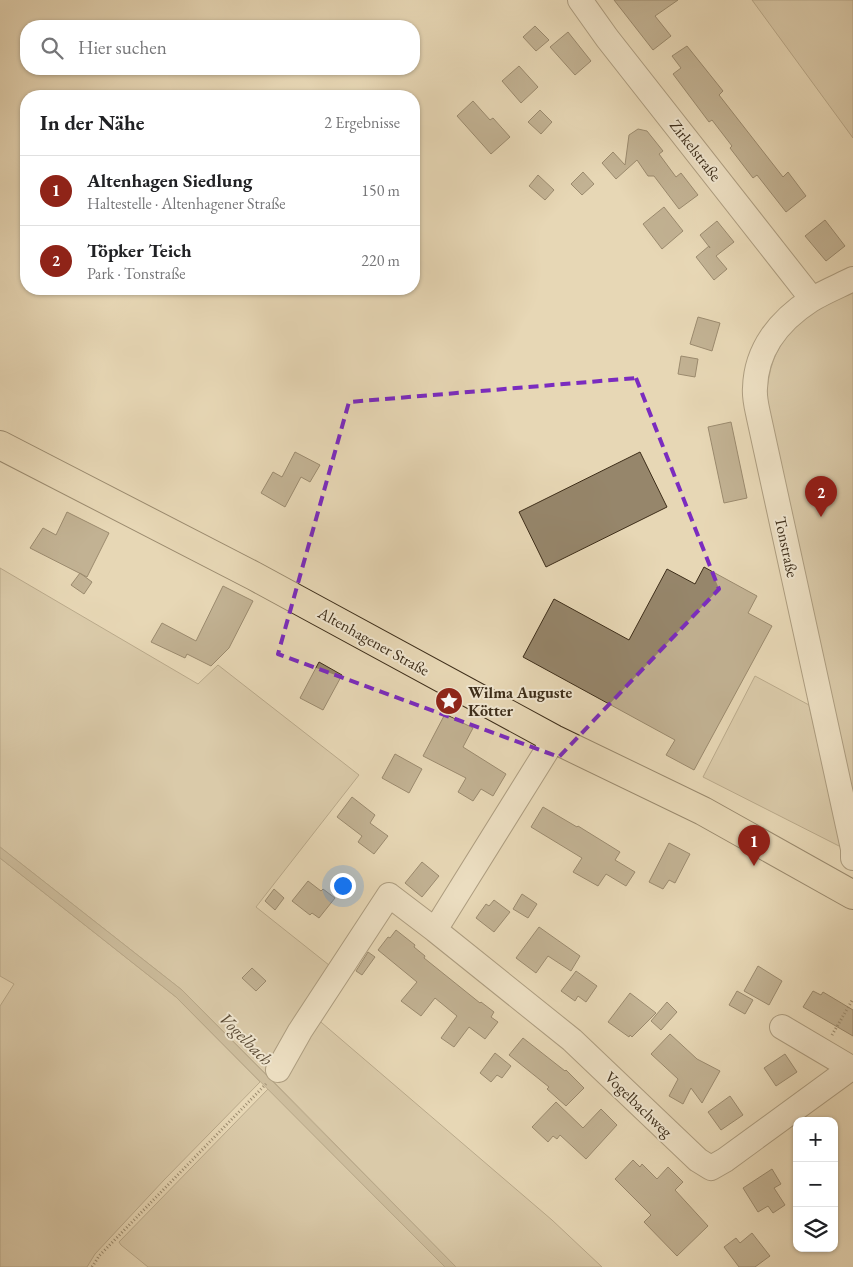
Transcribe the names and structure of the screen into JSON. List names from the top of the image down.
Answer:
{
  "streets": {
    "main road": ["Altenhagener Straße"],
    "street": ["Zirkelstraße", "Tonstraße", "Vogelbachweg"]
  },
  "crossings": [
    ["Zirkelstraße", "Tonstraße"]
  ],
  "water": ["Vogelbach"],
  "places": {
    "place": ["Wilma Auguste Kötter"]
  },
  "page": {
    "search": "Hier suchen",
    "heading": ["In der Nähe", "2 Ergebnisse"],
    "list": [
      {
        "mark": "1",
        "name": "Altenhagen Siedlung",
        "note": "Haltestelle · Altenhagener Straße",
        "value": "150 m"
      },
      {
        "mark": "2",
        "name": "Töpker Teich",
        "note": "Park · Tonstraße",
        "value": "220 m"
      }
    ],
    "pins": ["2", "1"],
    "map_buttons": ["+", "−"]
  }
}
